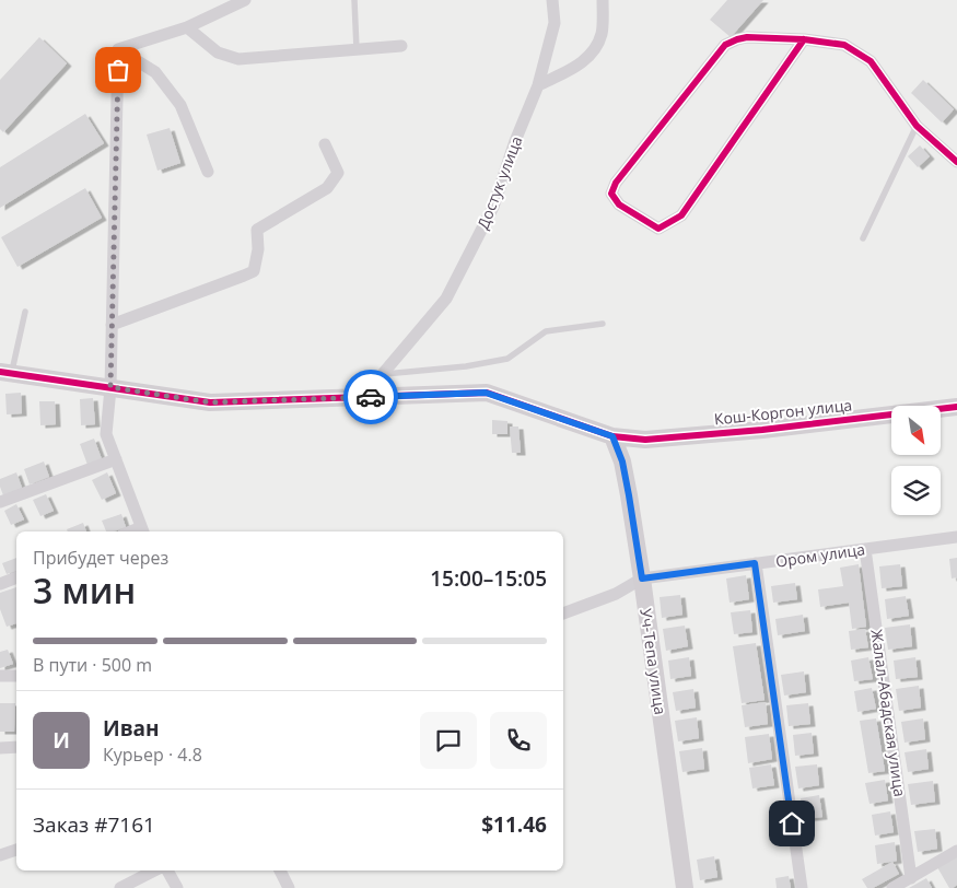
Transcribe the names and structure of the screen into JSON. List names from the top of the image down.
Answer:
{
  "streets": {
    "street": [
      "Достук улица",
      "Кош-Коргон улица",
      "Ором улица",
      "Уч-Тепа улица",
      "Жалал-Абадская улица"
    ]
  },
  "crossings": [
    ["Достук улица", "Кош-Коргон улица"],
    ["Кош-Коргон улица", "Уч-Тепа улица"],
    ["Ором улица", "Уч-Тепа улица"],
    ["Ором улица", "Жалал-Абадская улица"]
  ],
  "north": "bottom right",
  "page": {
    "heading": ["3 мин", "Прибудет через", "15:00–15:05"],
    "panel": [
      "Иван",
      "Курьер · 4.8",
      "Заказ #7161",
      "$11.46"
    ],
    "bar": "В пути · 500 m",
    "round": "И"
  }
}
